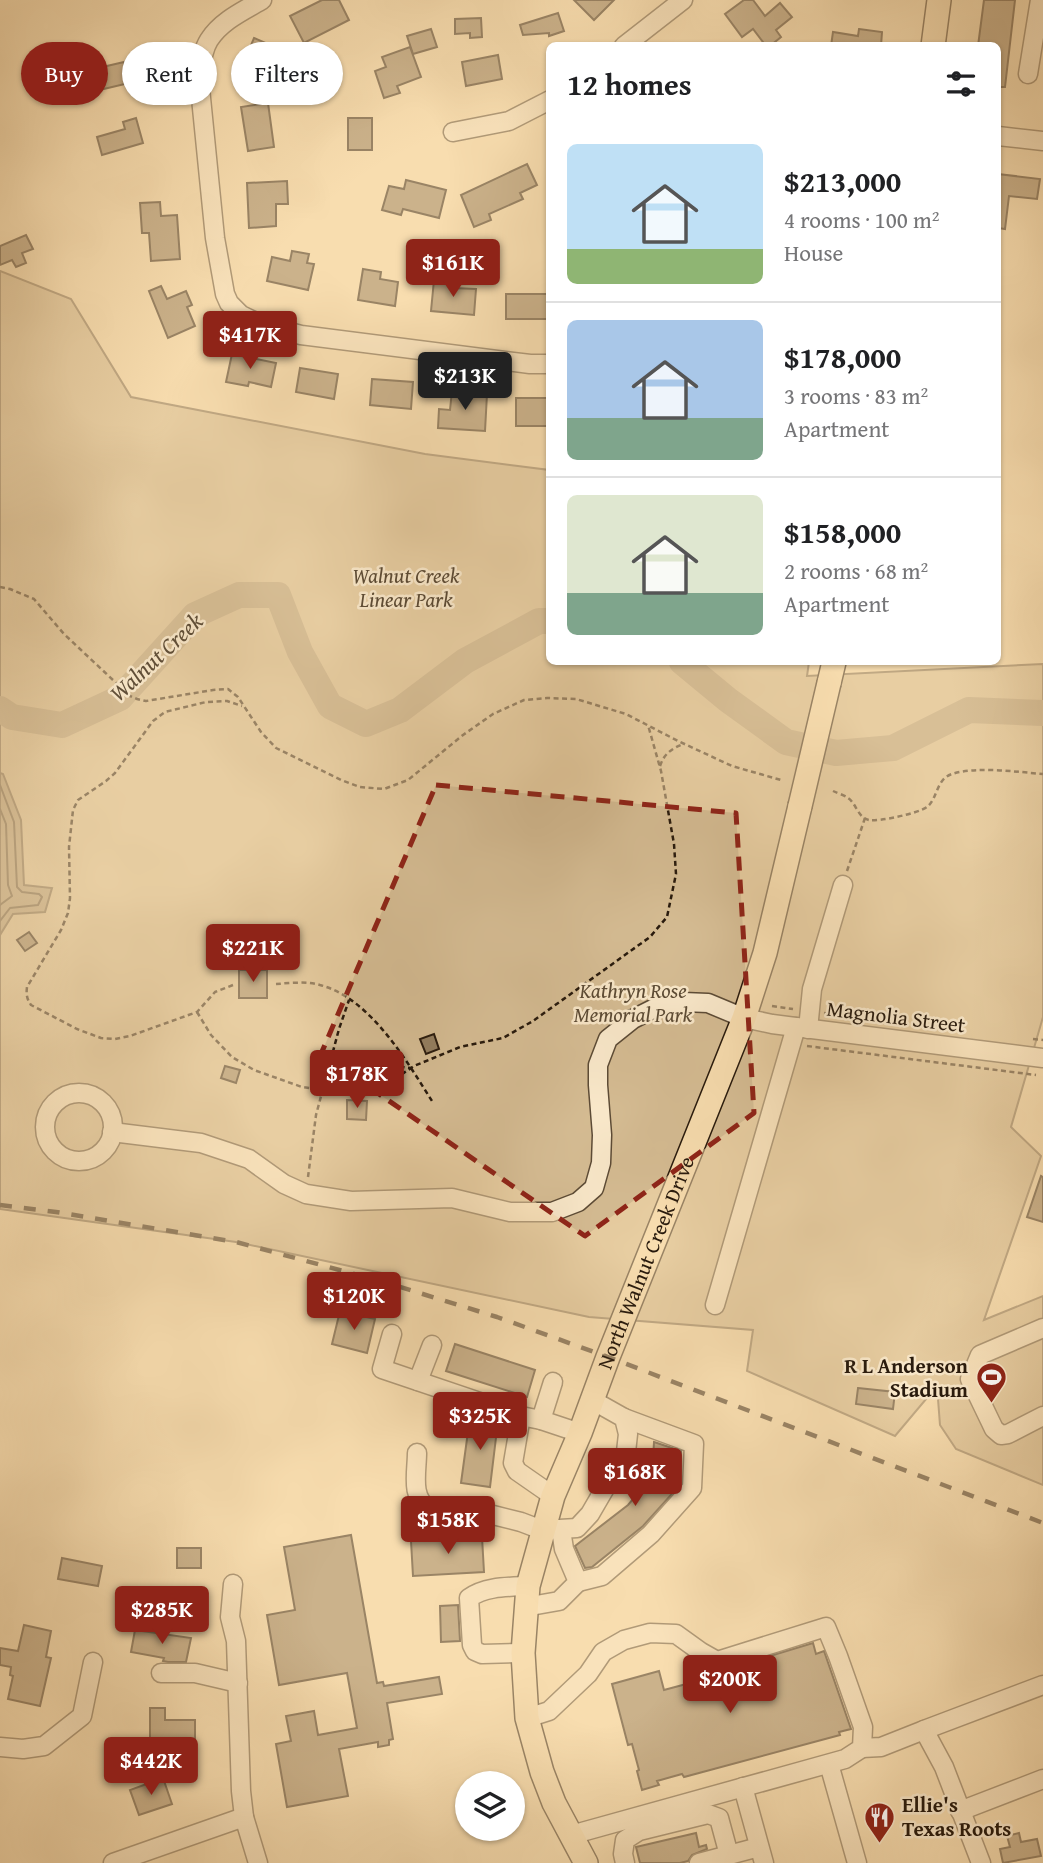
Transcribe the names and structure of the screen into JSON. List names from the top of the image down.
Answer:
{
  "streets": {
    "main road": ["North Walnut Creek Drive"],
    "street": ["Magnolia Street"]
  },
  "crossings": [
    ["Magnolia Street", "North Walnut Creek Drive"]
  ],
  "water": ["Walnut Creek"],
  "parks": ["Walnut Creek Linear Park", "Kathryn Rose Memorial Park"],
  "places": {
    "sports": ["R L Anderson Stadium"],
    "restaurant": ["Ellie's Texas Roots"]
  },
  "page": {
    "chip": ["Buy", "Rent", "Filters"],
    "heading": "12 homes",
    "list": [
      {
        "name": "$213,000",
        "note": "4 rooms · 100 m² · House"
      },
      {
        "name": "$178,000",
        "note": "3 rooms · 83 m² · Apartment"
      },
      {
        "name": "$158,000",
        "note": "2 rooms · 68 m² · Apartment"
      }
    ],
    "price": [
      "$161K",
      "$417K",
      "$213K",
      "$221K",
      "$178K",
      "$120K",
      "$325K",
      "$168K",
      "$158K",
      "$285K",
      "$200K",
      "$442K"
    ]
  }
}
